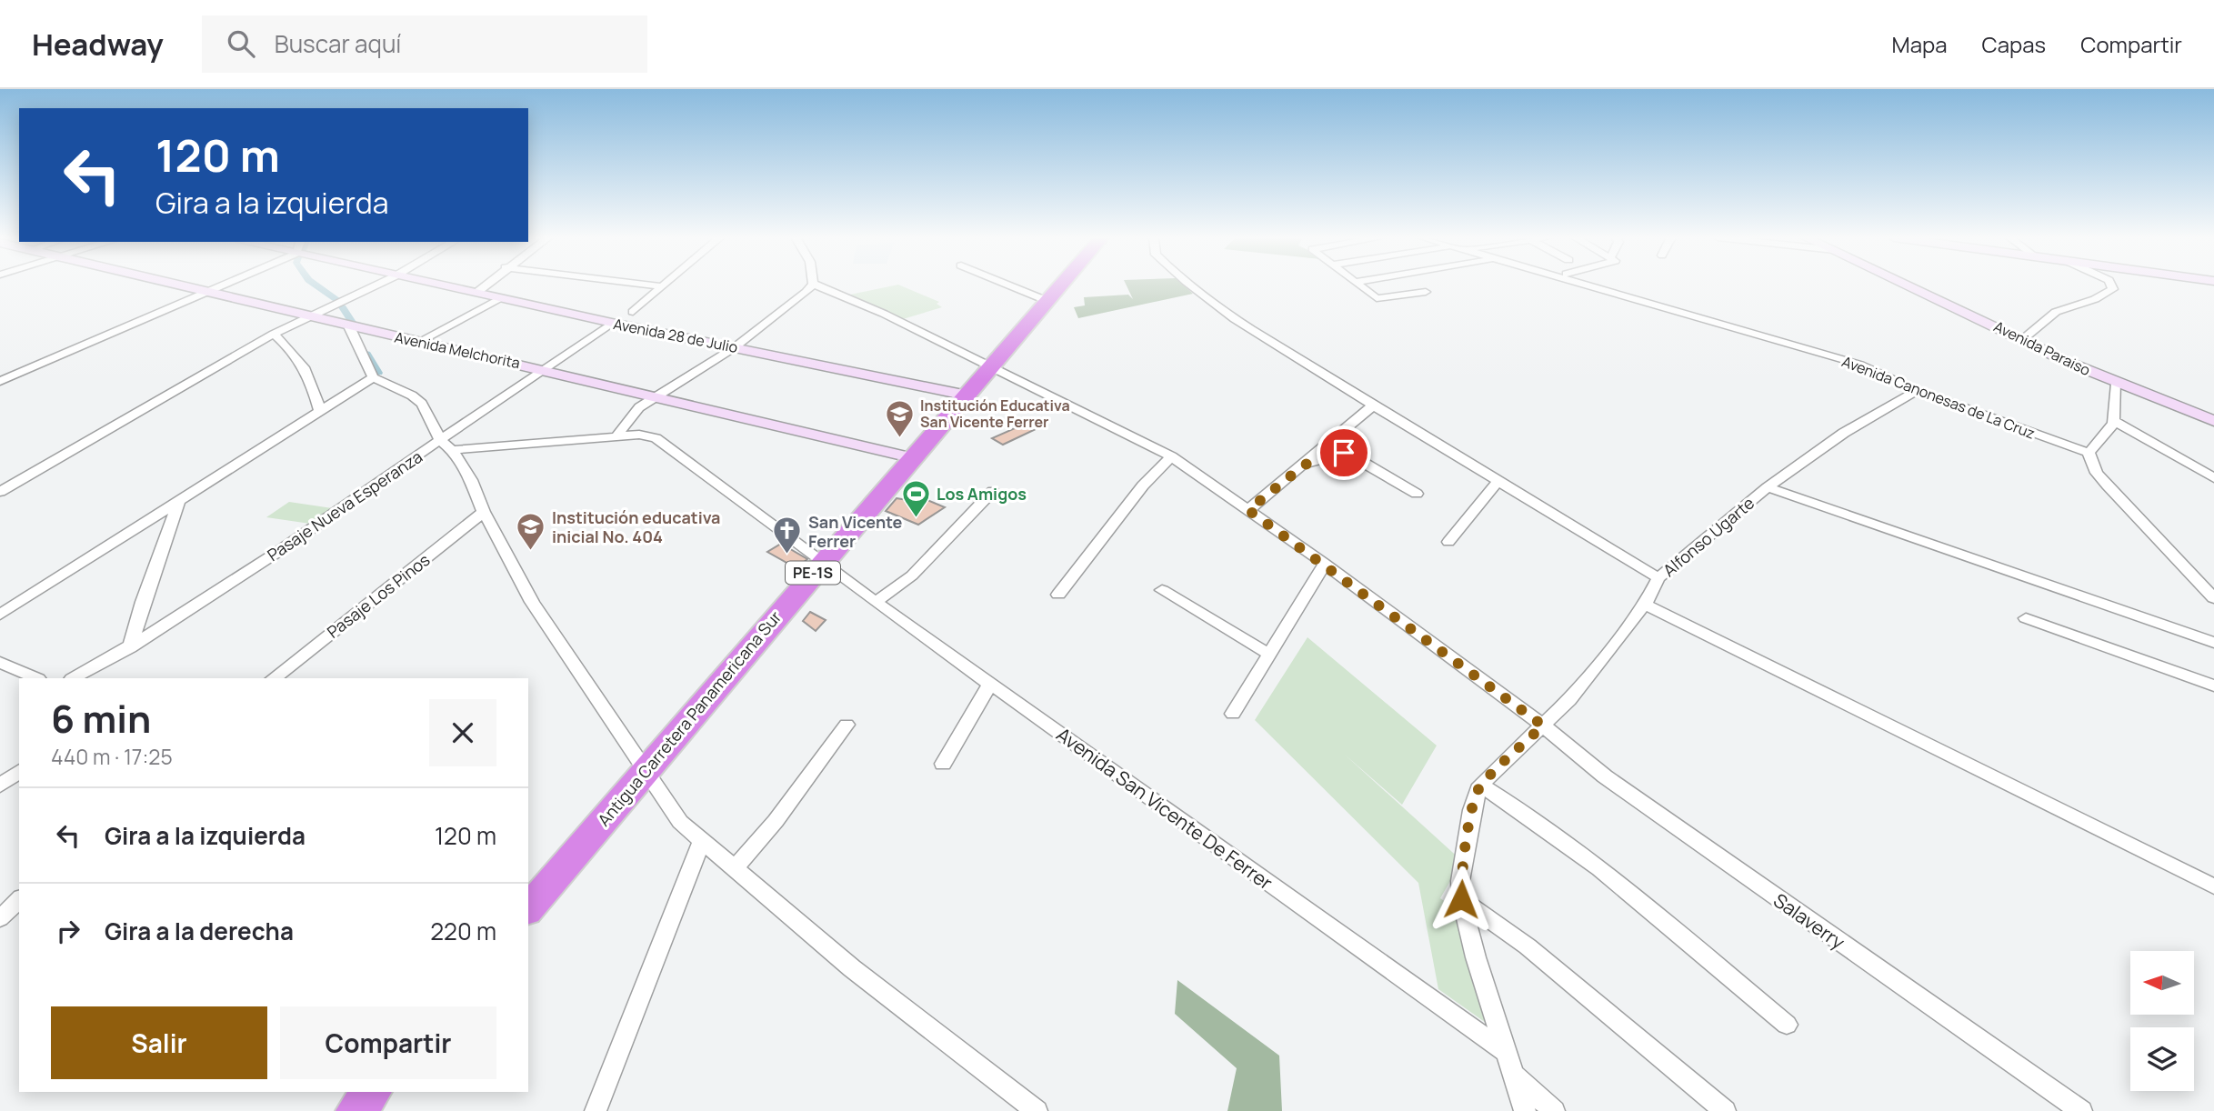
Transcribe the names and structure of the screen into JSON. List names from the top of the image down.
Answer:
{
  "streets": {
    "highway": ["PE-1S", "Antigua Carretera Panamericana Sur"],
    "main road": ["Avenida 28 de Julio", "Avenida Paraiso", "Avenida Melchorita"],
    "street": [
      "Avenida Canonesas de La Cruz",
      "Pasaje Nueva Esperanza",
      "Alfonso Ugarte",
      "Pasaje Los Pinos",
      "Avenida San Vicente De Ferrer",
      "Salaverry"
    ]
  },
  "crossings": [
    ["Avenida 28 de Julio", "Pasaje Nueva Esperanza"],
    ["Avenida 28 de Julio", "Antigua Carretera Panamericana Sur"],
    ["Avenida Melchorita", "Pasaje Nueva Esperanza"],
    ["Avenida Melchorita", "Antigua Carretera Panamericana Sur"],
    ["Avenida Canonesas de La Cruz", "Alfonso Ugarte"],
    ["Alfonso Ugarte", "Salaverry"],
    ["Antigua Carretera Panamericana Sur", "Avenida San Vicente De Ferrer"],
    ["Antigua Carretera Panamericana Sur", "Salaverry"]
  ],
  "places": {
    "school or university": ["Institución Educativa San Vicente Ferrer", "Institución educativa inicial No. 404"],
    "sports": ["Los Amigos"],
    "church": ["San Vicente Ferrer"]
  },
  "north": "left",
  "page": {
    "header": "Headway",
    "search": "Buscar aquí",
    "nav": ["Mapa", "Capas", "Compartir"],
    "turn": ["120 m", "Gira a la izquierda"],
    "heading": ["6 min", "440 m · 17:25"],
    "list": [
      {
        "name": "Gira a la izquierda",
        "value": "120 m"
      },
      {
        "name": "Gira a la derecha",
        "value": "220 m"
      }
    ],
    "buttons": ["Salir", "Compartir"]
  }
}
